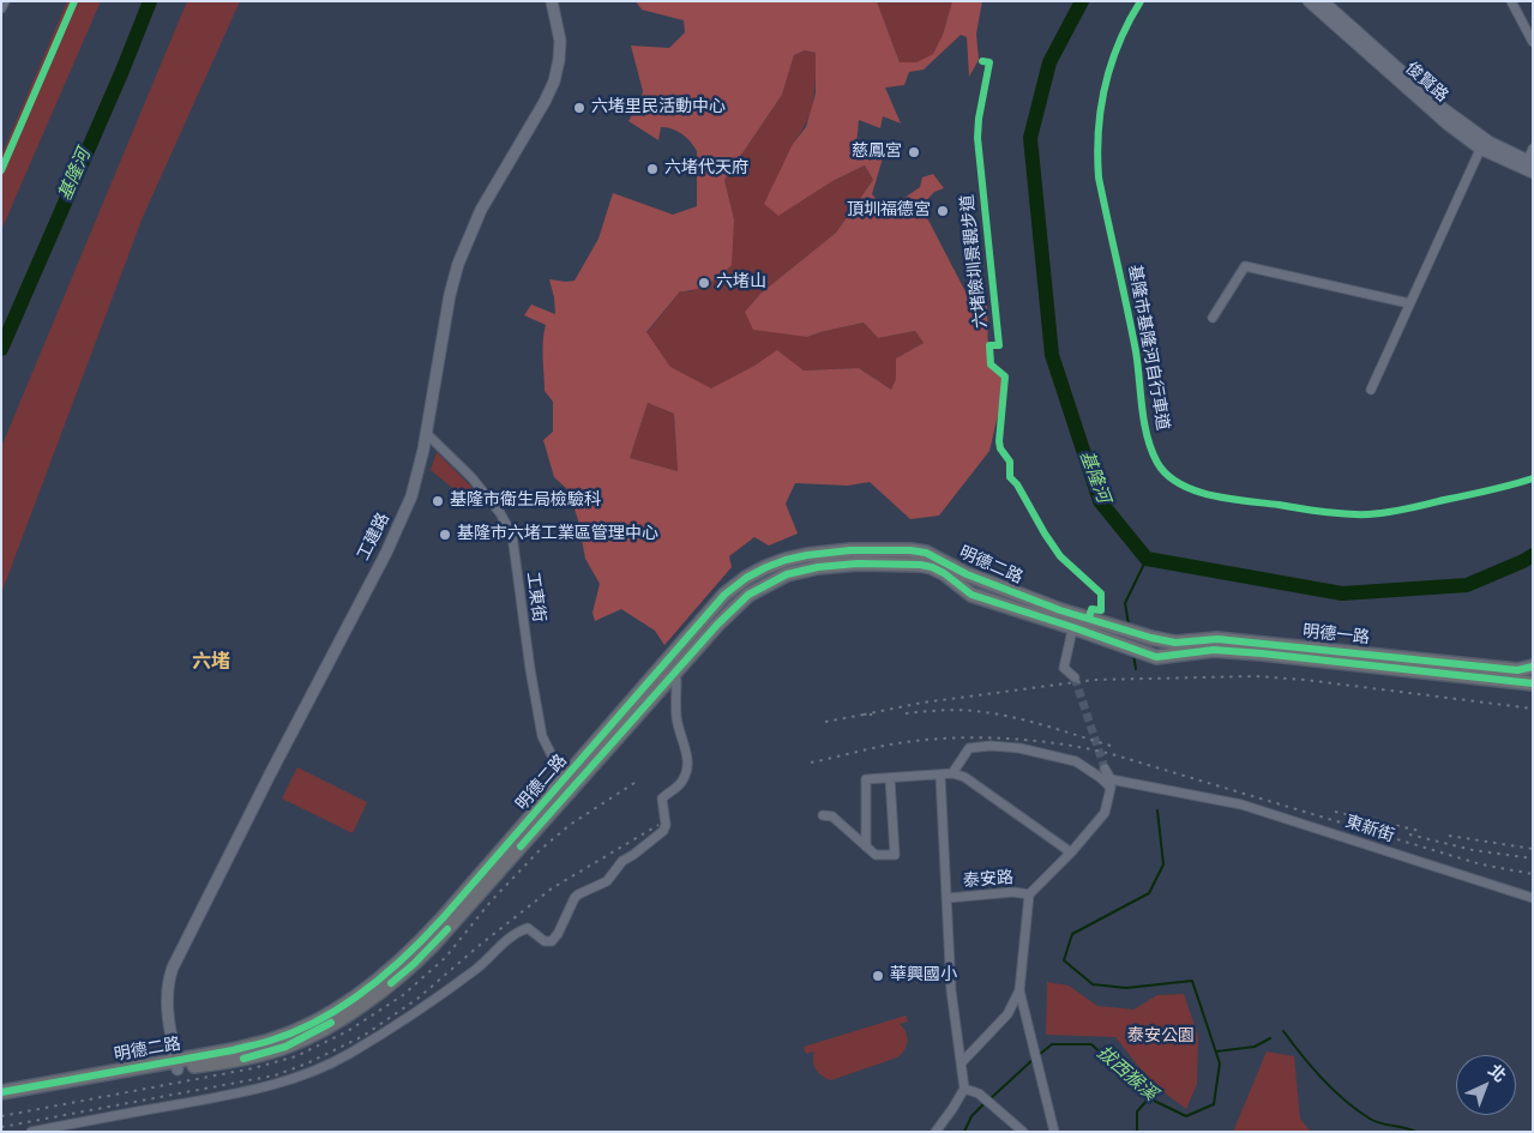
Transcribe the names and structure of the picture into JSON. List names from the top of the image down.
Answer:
{
  "streets": {
    "main road": ["明德二路", "明德一路"],
    "street": [
      "俊賢路",
      "工建路",
      "工東街",
      "東新街",
      "泰安路"
    ],
    "cycle path": ["六堵險圳景觀步道", "基隆市基隆河自行車道"]
  },
  "crossings": [
    ["工建路", "明德二路"],
    ["工建路", "工東街"],
    ["明德二路", "工東街"],
    ["明德二路", "明德一路"],
    ["東新街", "泰安路"]
  ],
  "districts": ["六堵"],
  "water": ["基隆河", "拔西猴溪"],
  "parks": ["泰安公園"],
  "places": [
    "六堵里民活動中心",
    "慈鳳宮",
    "六堵代天府",
    "頂圳福德宮",
    "六堵山",
    "基隆市衛生局檢驗科",
    "基隆市六堵工業區管理中心",
    "華興國小"
  ],
  "north": "top right"
}
